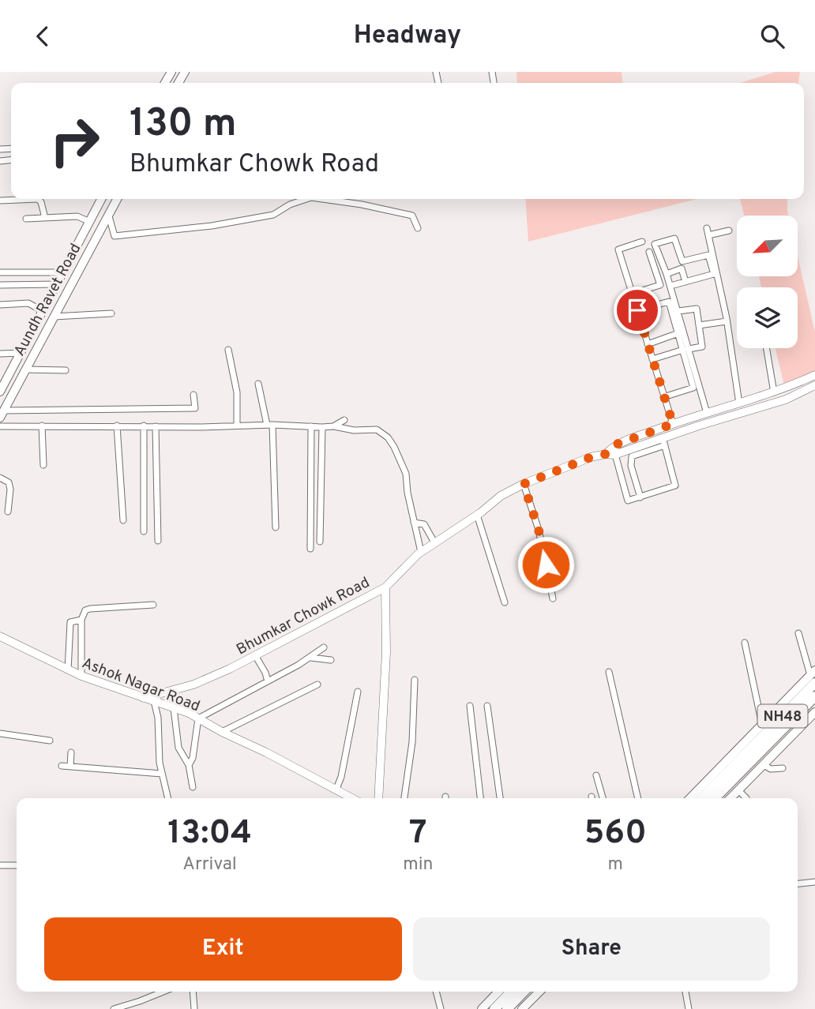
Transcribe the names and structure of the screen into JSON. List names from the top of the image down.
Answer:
{
  "streets": {
    "highway": ["NH48"],
    "main road": ["Aundh Ravet Road"],
    "street": ["Bhumkar Chowk Road", "Ashok Nagar Road"]
  },
  "crossings": [
    ["Bhumkar Chowk Road", "Ashok Nagar Road"]
  ],
  "north": "bottom left",
  "page": {
    "header": "Headway",
    "turn": ["130 m", "Bhumkar Chowk Road"],
    "eta": [
      "13:04",
      "Arrival",
      "7",
      "min",
      "560",
      "m"
    ],
    "buttons": ["Exit", "Share"]
  }
}
